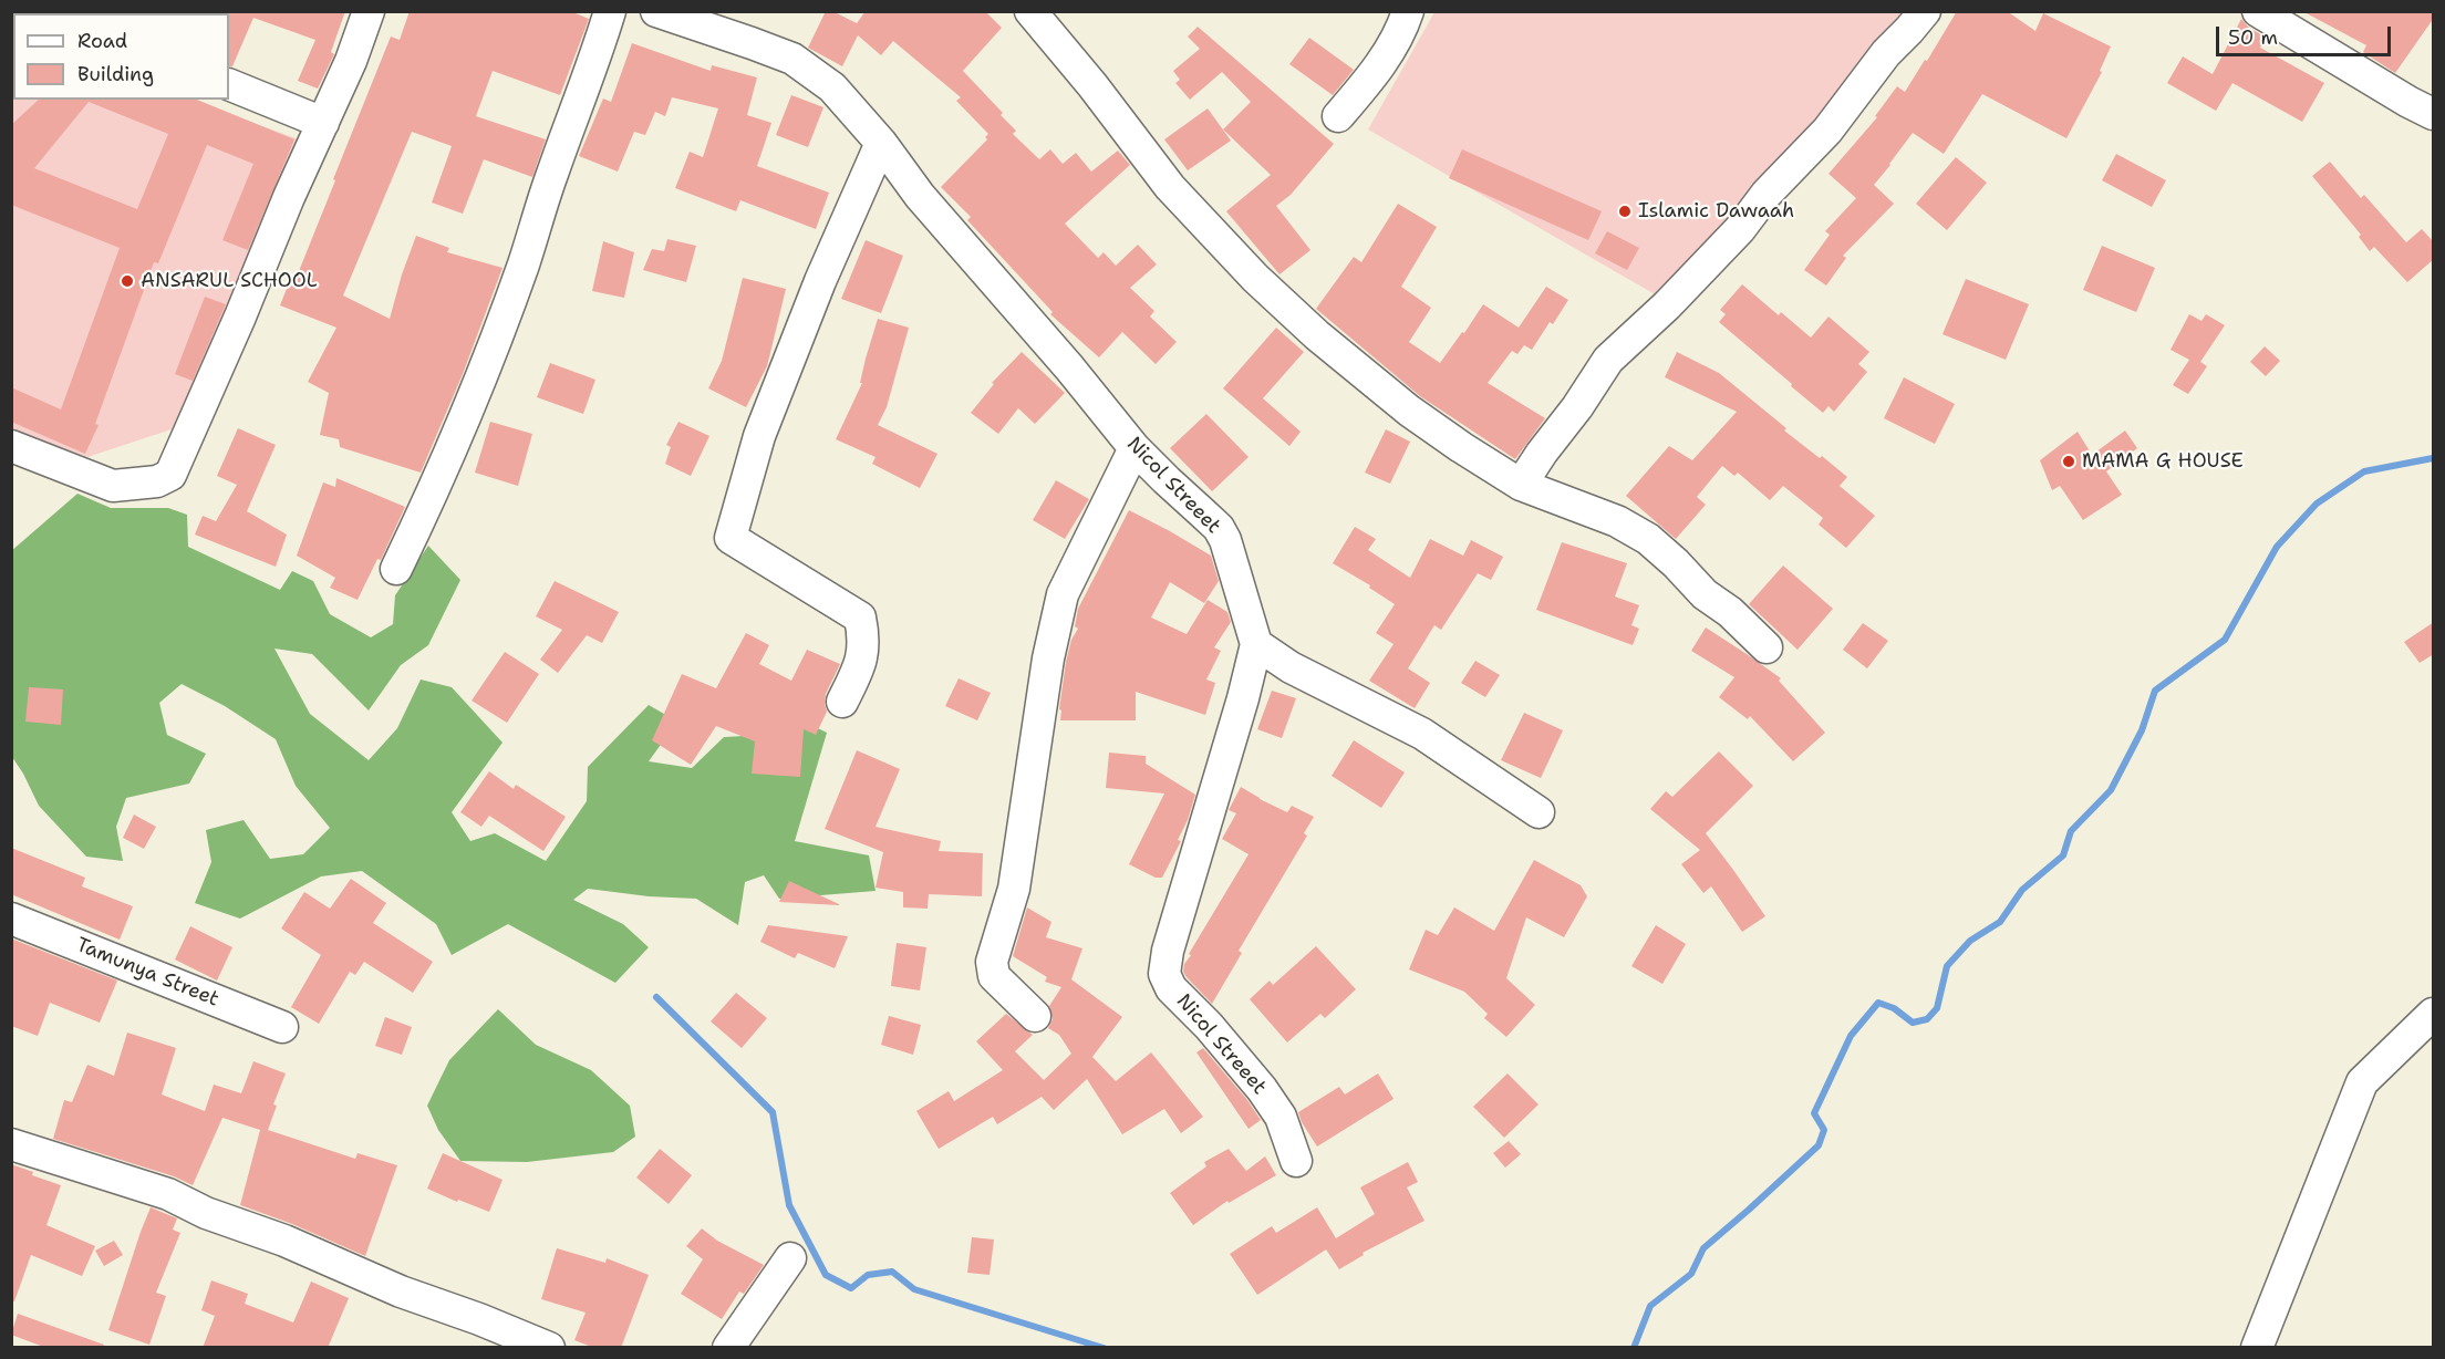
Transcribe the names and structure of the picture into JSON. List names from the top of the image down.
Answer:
{
  "streets": {
    "street": ["Nicol Streeet", "Tamunya Street"]
  },
  "places": ["Islamic Dawaah", "ANSARUL SCHOOL", "MAMA G HOUSE"],
  "legend": ["Road", "Building"],
  "scale_bar": "50 m"
}
